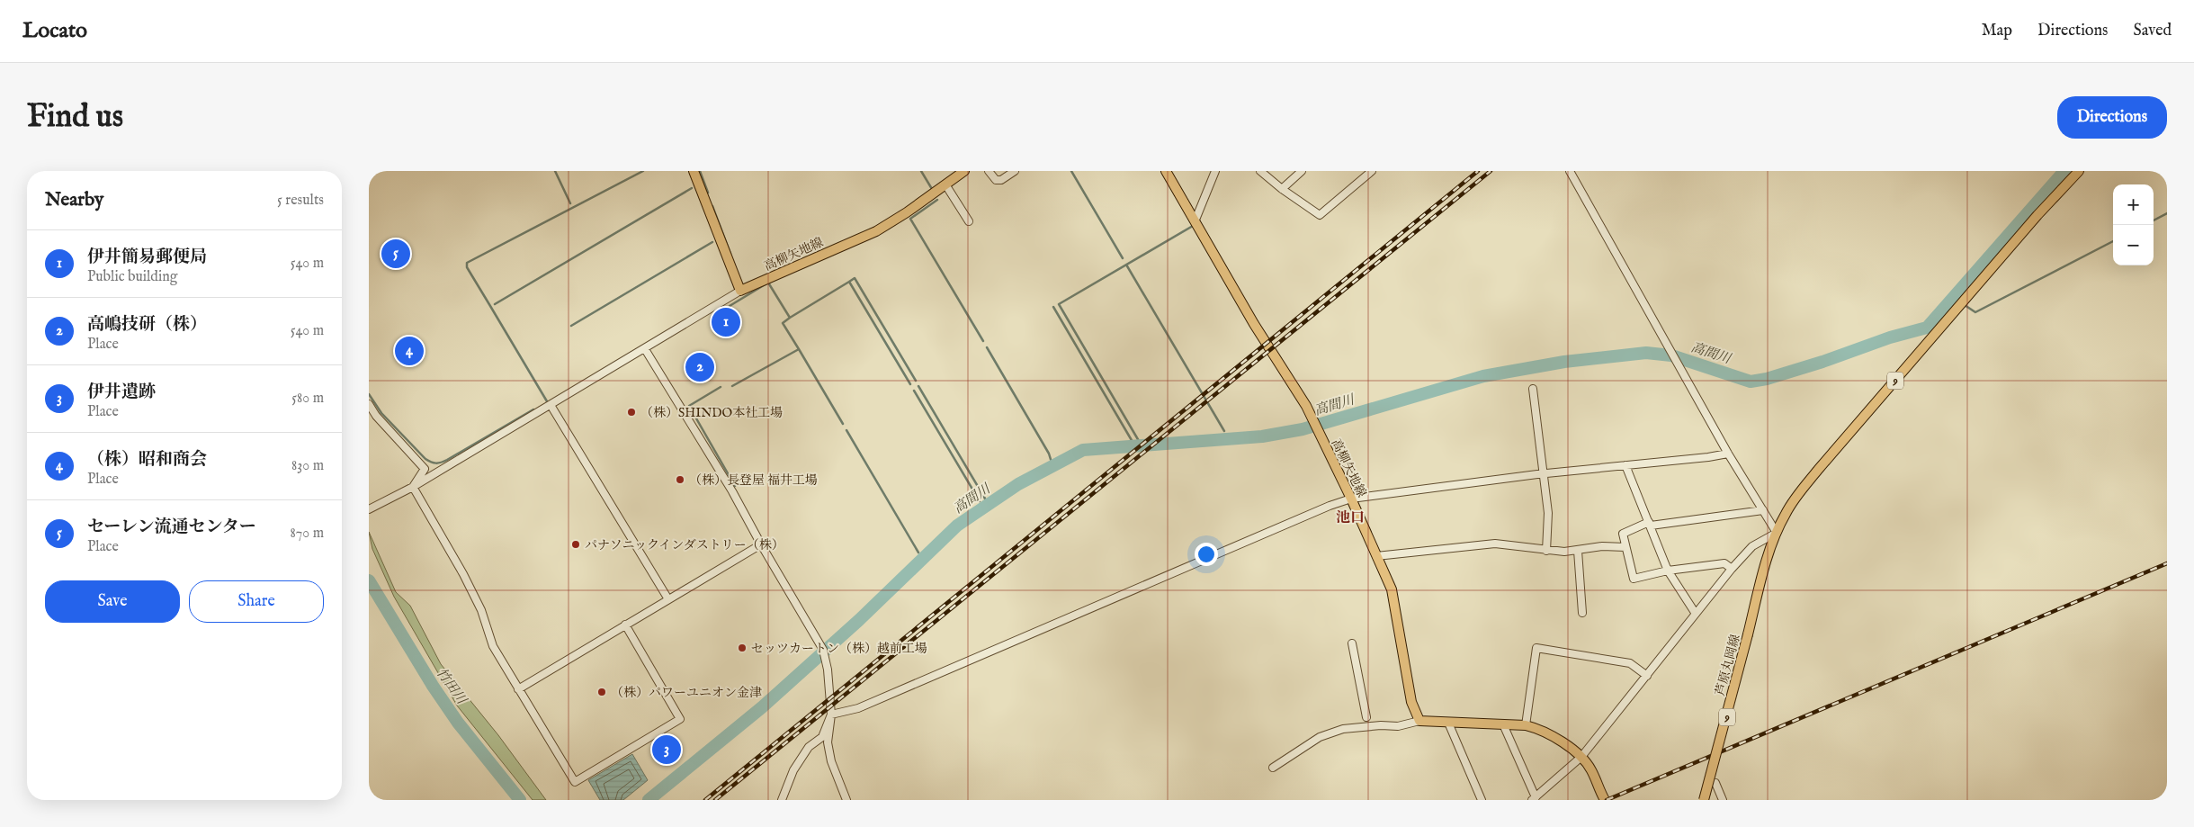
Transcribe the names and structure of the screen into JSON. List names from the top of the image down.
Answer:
{
  "streets": {
    "main road": ["高柳矢地線", "9", "芦原丸岡線"]
  },
  "crossings": [
    ["9", "芦原丸岡線"]
  ],
  "districts": ["池口"],
  "water": ["高間川", "竹田川"],
  "places": [
    "（株）SHINDO本社工場",
    "（株）長登屋 福井工場",
    "パナソニックインダストリー（株）",
    "セッツカートン（株）越前工場",
    "（株）パワーユニオン金津"
  ],
  "page": {
    "header": "Locato",
    "nav": ["Map", "Directions", "Saved"],
    "buttons": [
      "Directions",
      ["Save", "Share"]
    ],
    "title": "Find us",
    "heading": ["Nearby", "5 results"],
    "map_buttons": ["+", "−"],
    "list": [
      {
        "mark": "1",
        "name": "伊井簡易郵便局",
        "note": "Public building",
        "value": "540 m"
      },
      {
        "mark": "2",
        "name": "高嶋技研（株）",
        "note": "Place",
        "value": "540 m"
      },
      {
        "mark": "3",
        "name": "伊井遺跡",
        "note": "Place",
        "value": "580 m"
      },
      {
        "mark": "4",
        "name": "（株）昭和商会",
        "note": "Place",
        "value": "830 m"
      },
      {
        "mark": "5",
        "name": "セーレン流通センター",
        "note": "Place",
        "value": "870 m"
      }
    ],
    "pins": [
      "5",
      "1",
      "4",
      "2",
      "3"
    ]
  }
}
